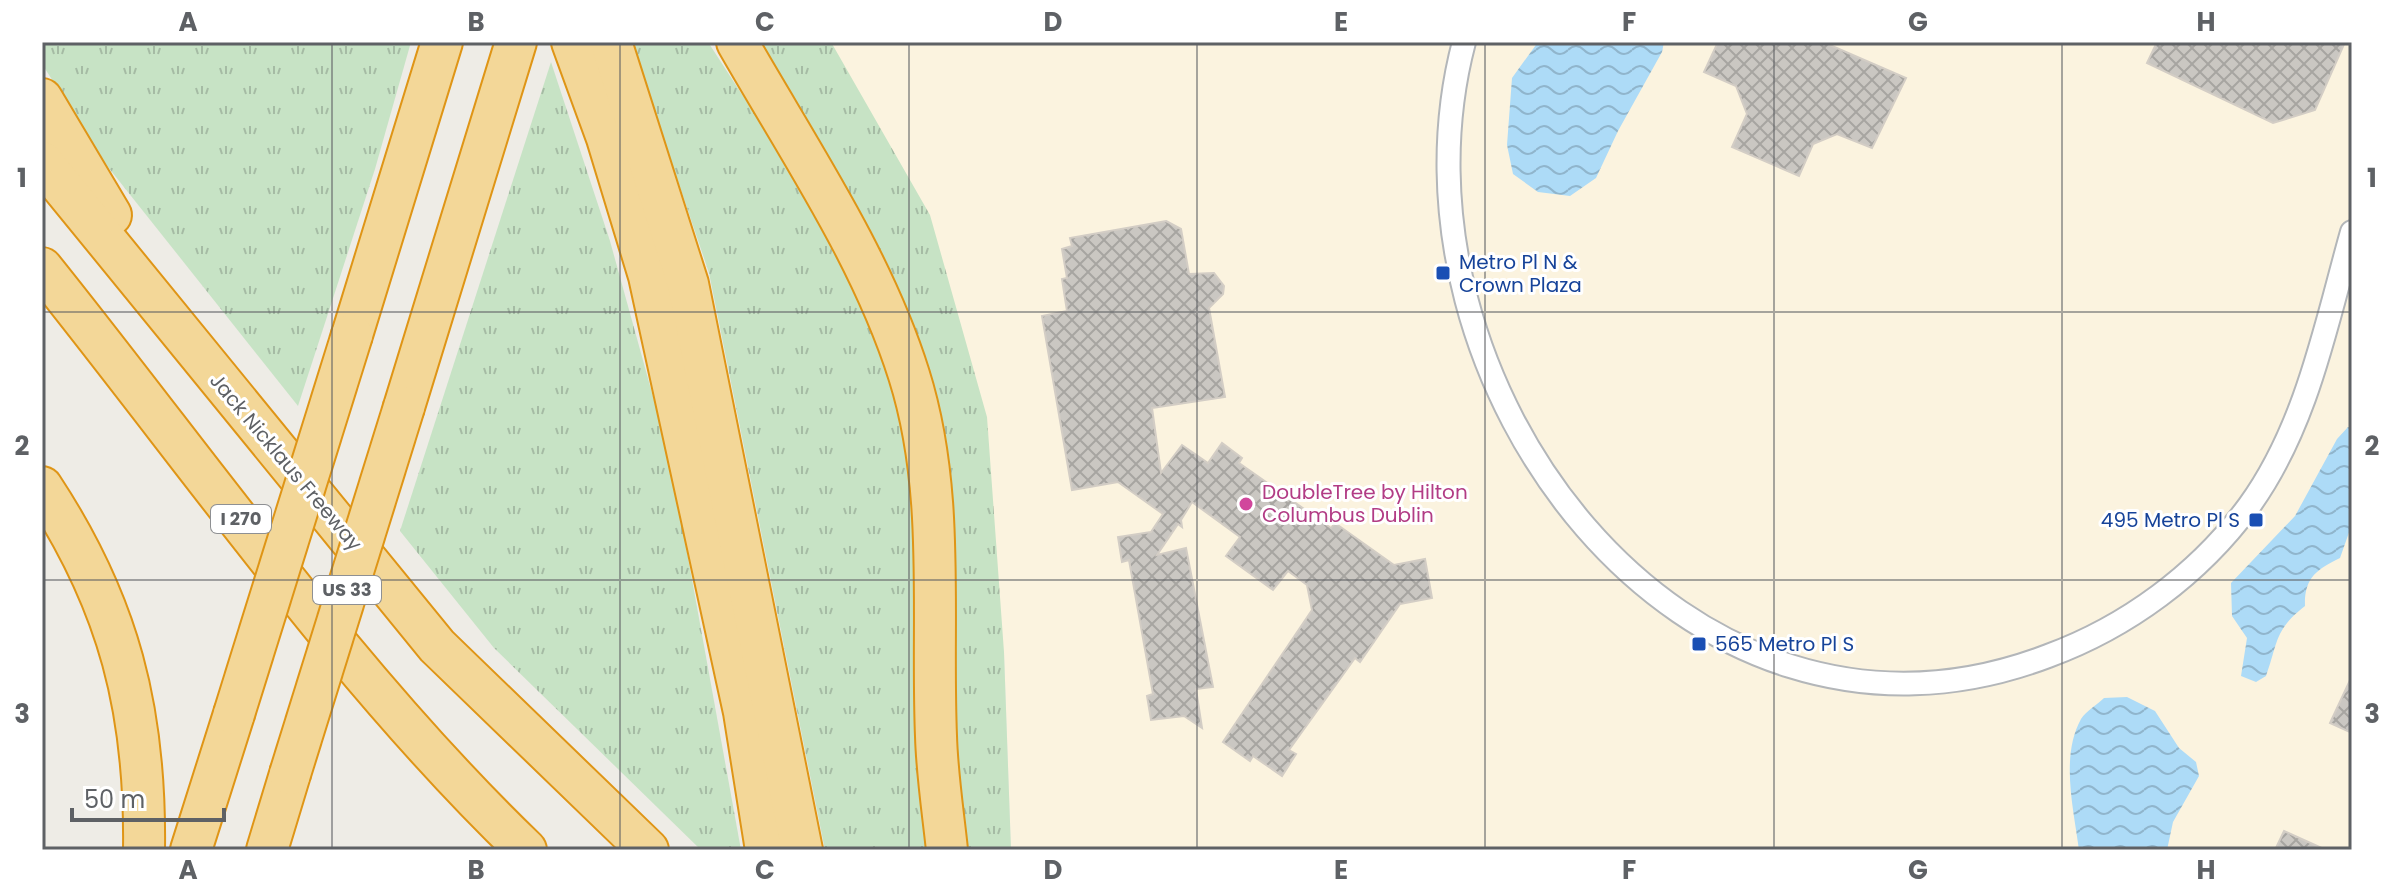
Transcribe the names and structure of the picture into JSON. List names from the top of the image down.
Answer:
{
  "streets": {
    "highway": ["Jack Nicklaus Freeway", "I 270", "US 33"]
  },
  "places": {
    "transit": ["Metro Pl N & Crown Plaza", "495 Metro Pl S", "565 Metro Pl S"],
    "other": ["DoubleTree by Hilton Columbus Dublin"]
  },
  "scale_bar": "50 m",
  "grid": {
    "columns": [
      "A",
      "B",
      "C",
      "D",
      "E",
      "F",
      "G",
      "H"
    ],
    "rows": ["1", "2", "3"]
  }
}
